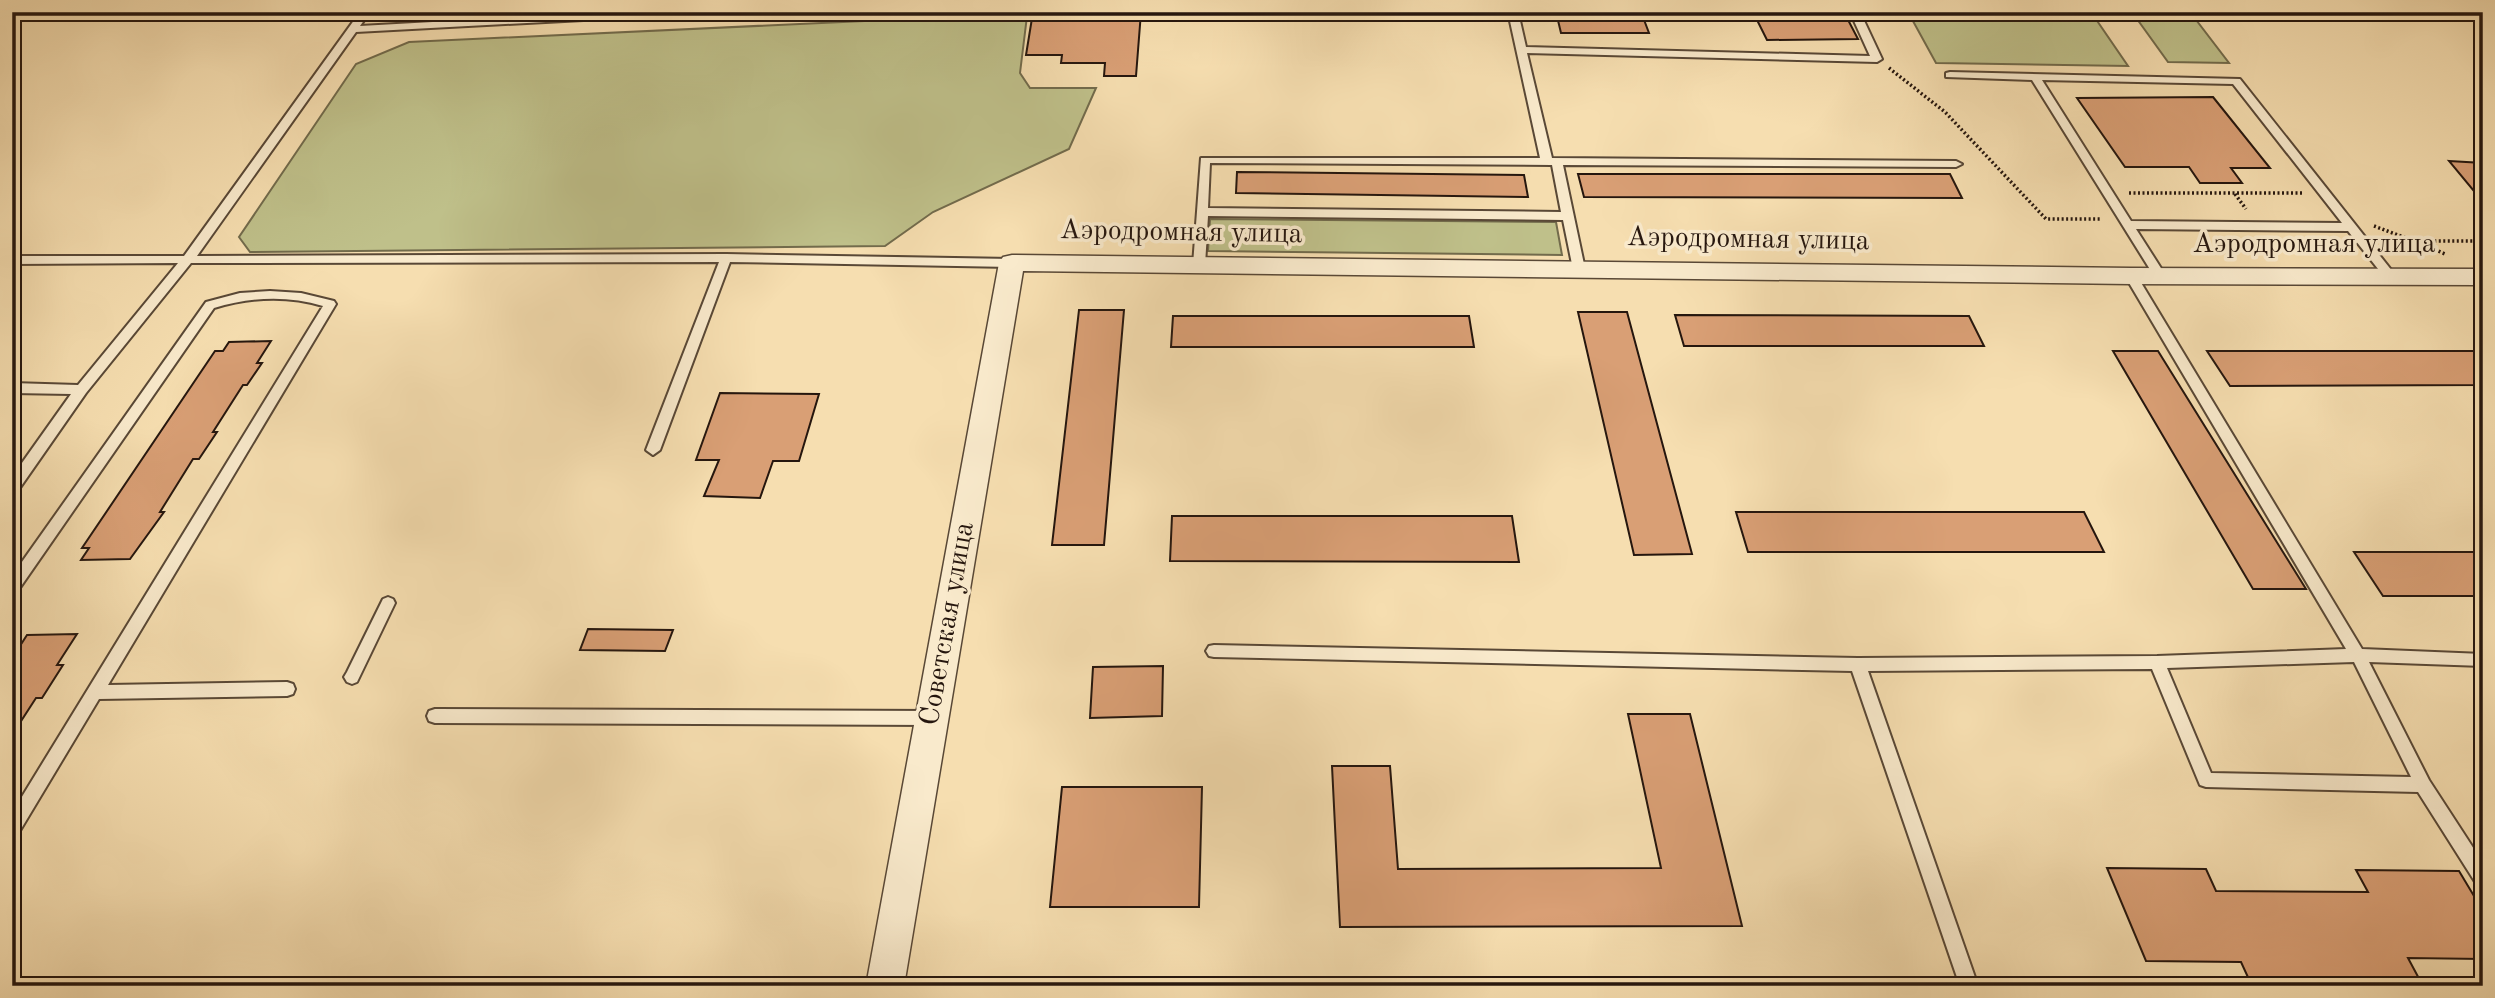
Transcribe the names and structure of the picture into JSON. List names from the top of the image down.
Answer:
{
  "streets": {
    "street": ["Аэродромная улица", "Советская улица"]
  },
  "crossings": [
    ["Аэродромная улица", "Советская улица"]
  ]
}
